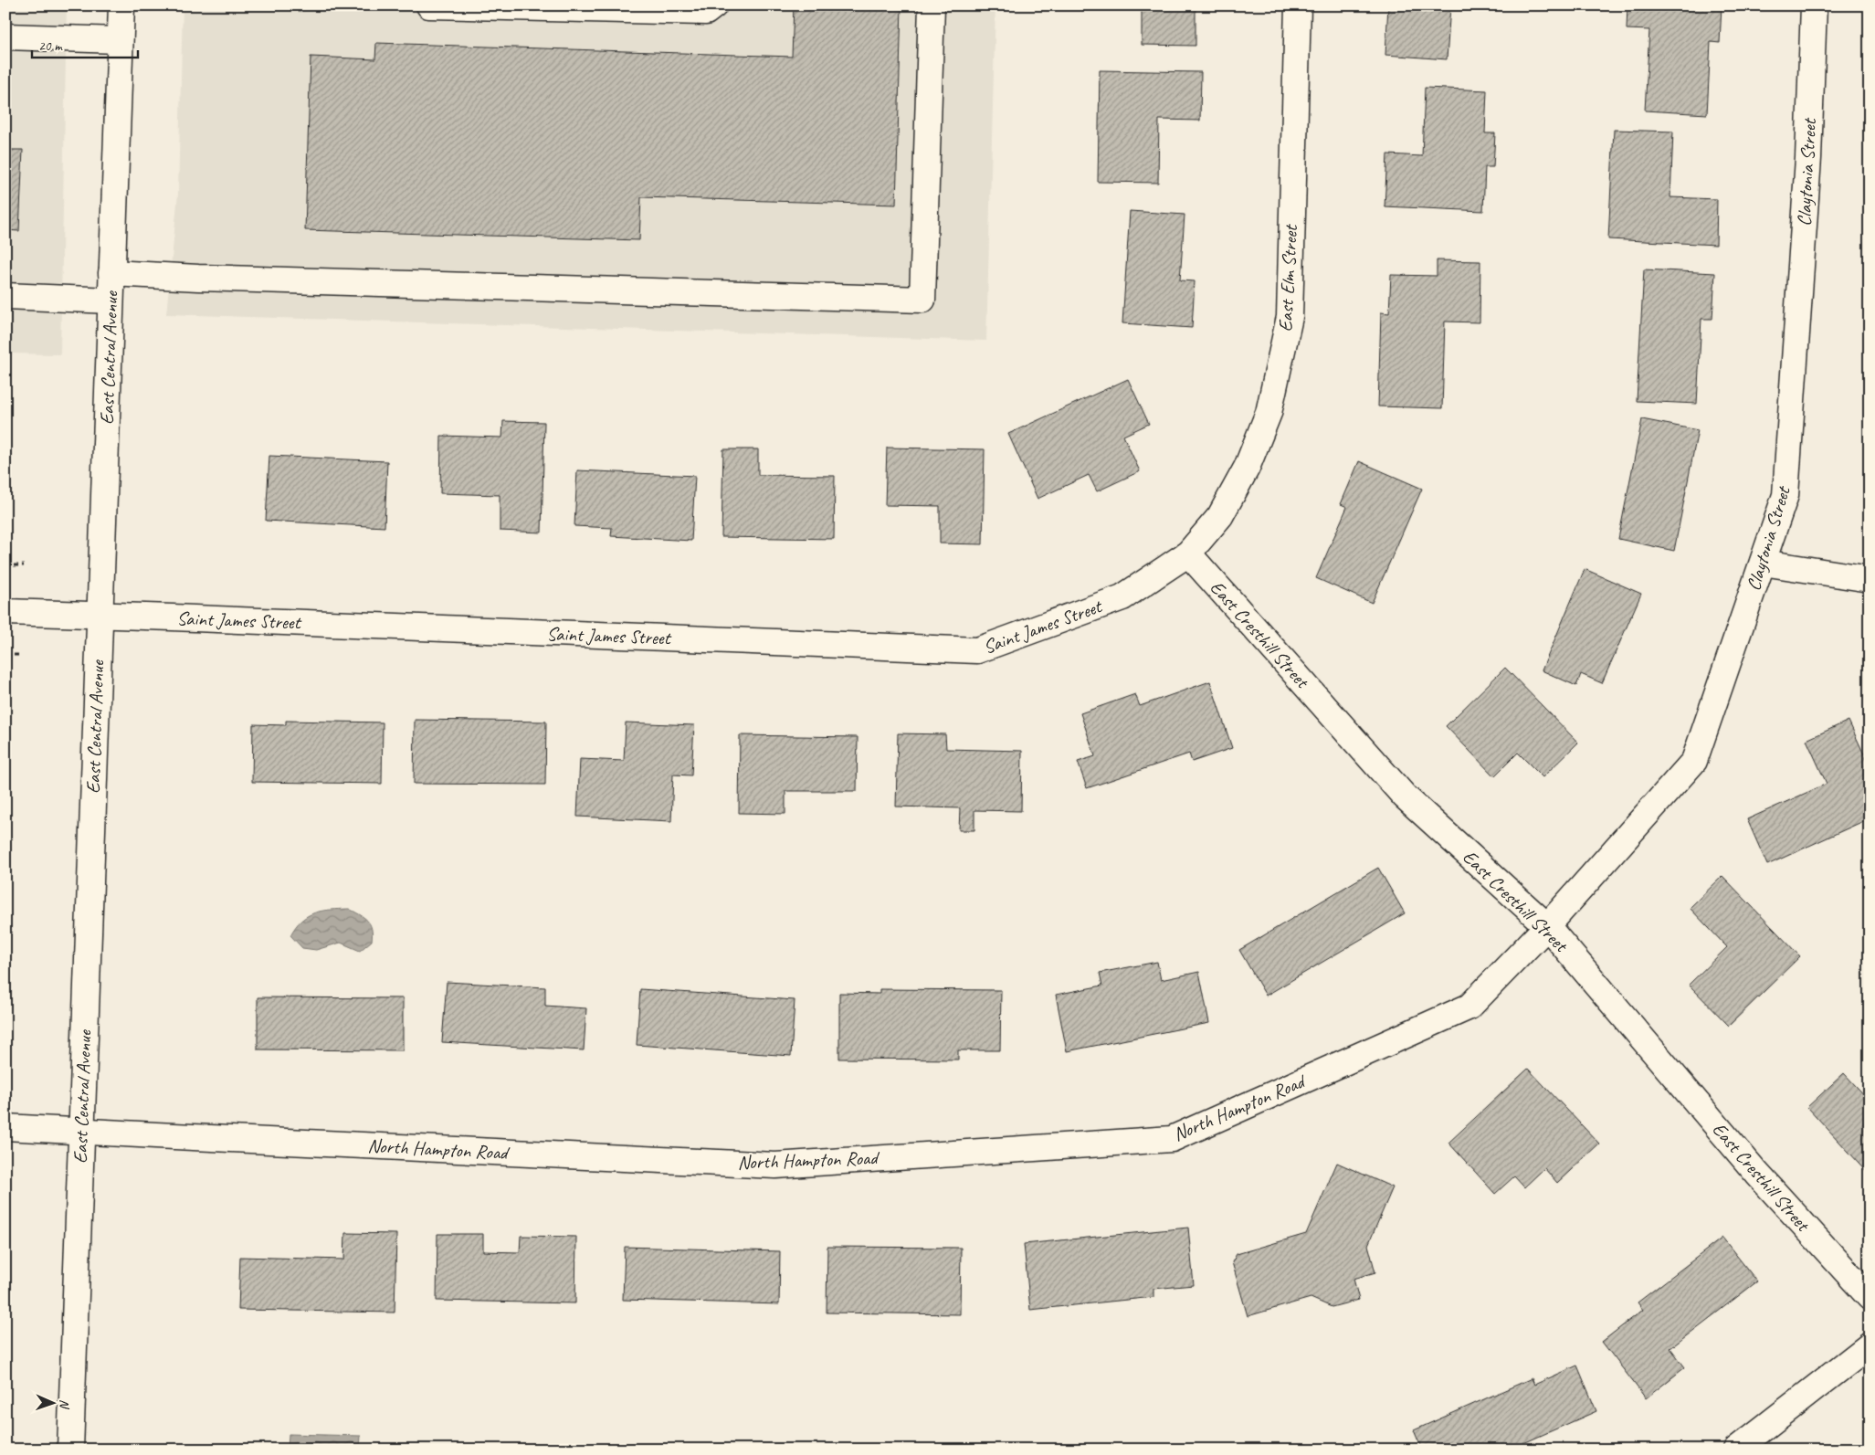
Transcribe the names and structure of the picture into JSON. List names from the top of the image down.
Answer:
{
  "streets": {
    "street": [
      "Claytonia Street",
      "East Elm Street",
      "East Central Avenue",
      "Saint James Street",
      "East Cresthill Street",
      "North Hampton Road"
    ]
  },
  "crossings": [
    ["Claytonia Street", "East Cresthill Street"],
    ["Claytonia Street", "North Hampton Road"],
    ["East Elm Street", "Saint James Street"],
    ["East Elm Street", "East Cresthill Street"],
    ["East Central Avenue", "Saint James Street"],
    ["East Central Avenue", "North Hampton Road"],
    ["Saint James Street", "East Cresthill Street"],
    ["East Cresthill Street", "North Hampton Road"]
  ],
  "scale_bar": "20 m",
  "north": "right"
}
